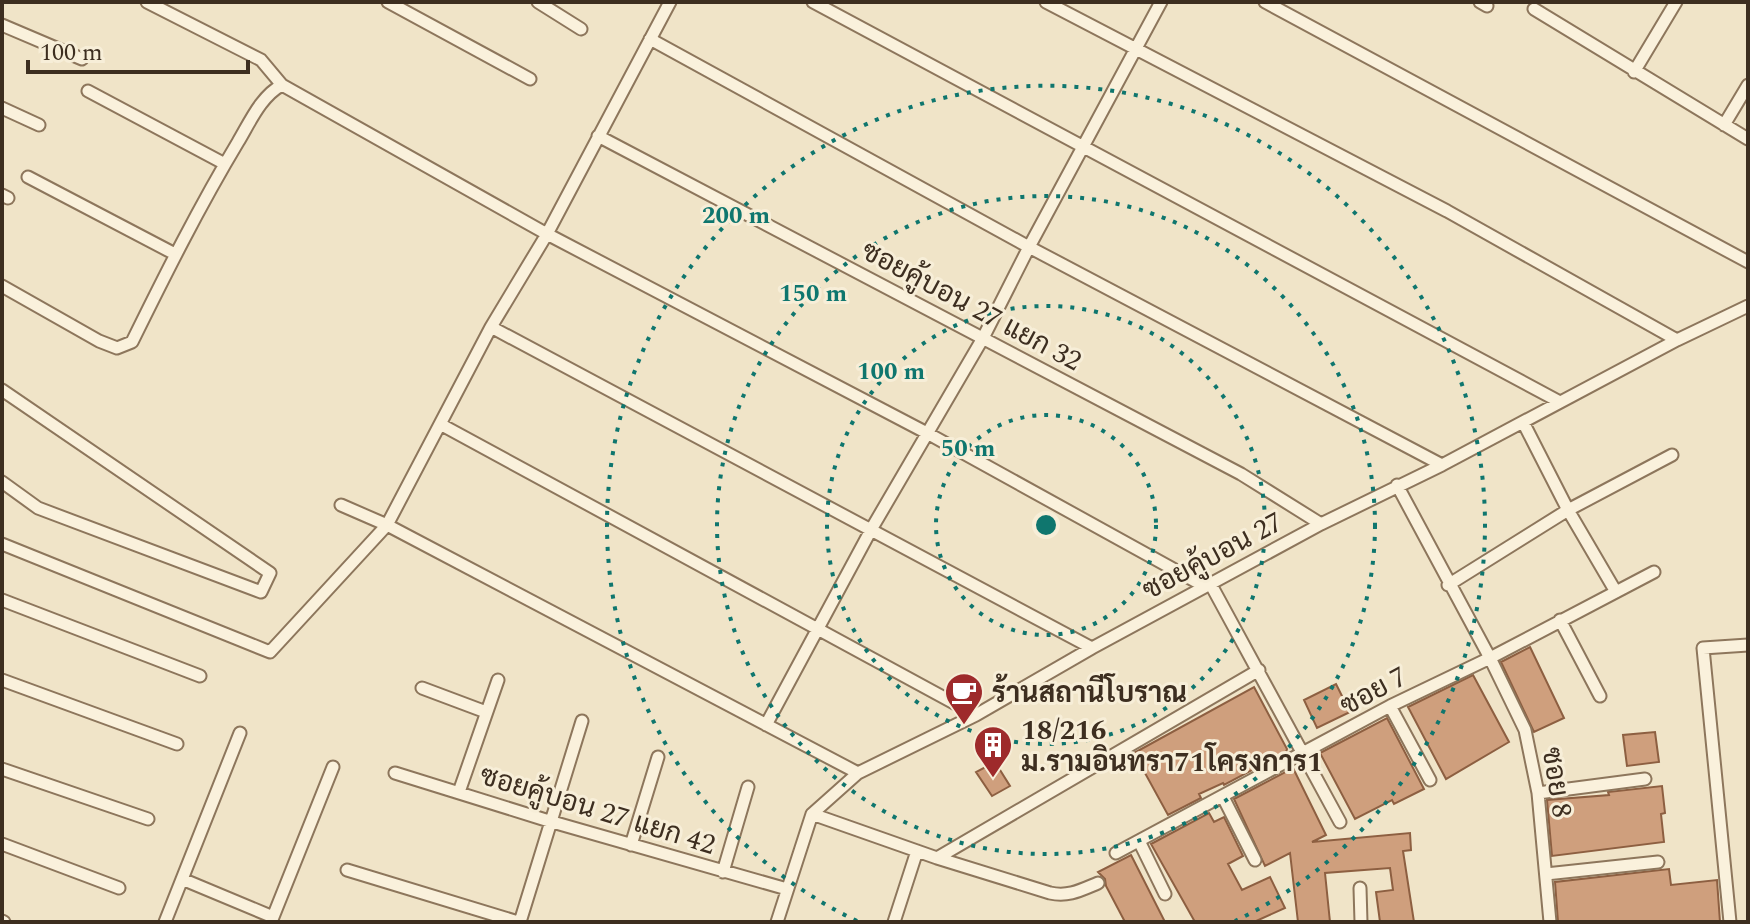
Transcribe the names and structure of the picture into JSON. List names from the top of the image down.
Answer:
{
  "streets": {
    "street": [
      "ซอยคู้บอน 27 แยก 32",
      "ซอยคู้บอน 27",
      "ซอย 7",
      "ซอย 8",
      "ซอยคู้บอน 27 แยก 42"
    ]
  },
  "crossings": [
    ["ซอยคู้บอน 27 แยก 32", "ซอยคู้บอน 27"],
    ["ซอยคู้บอน 27", "ซอย 8"],
    ["ซอยคู้บอน 27", "ซอยคู้บอน 27 แยก 42"],
    ["ซอย 7", "ซอย 8"]
  ],
  "places": {
    "cafe": ["ร้านสถานีโบราณ"],
    "building": ["18/216 ม.รามอินทรา71โครงการ1"]
  },
  "scale_bar": "100 m",
  "rings": [
    "200 m",
    "150 m",
    "100 m",
    "50 m"
  ]
}
